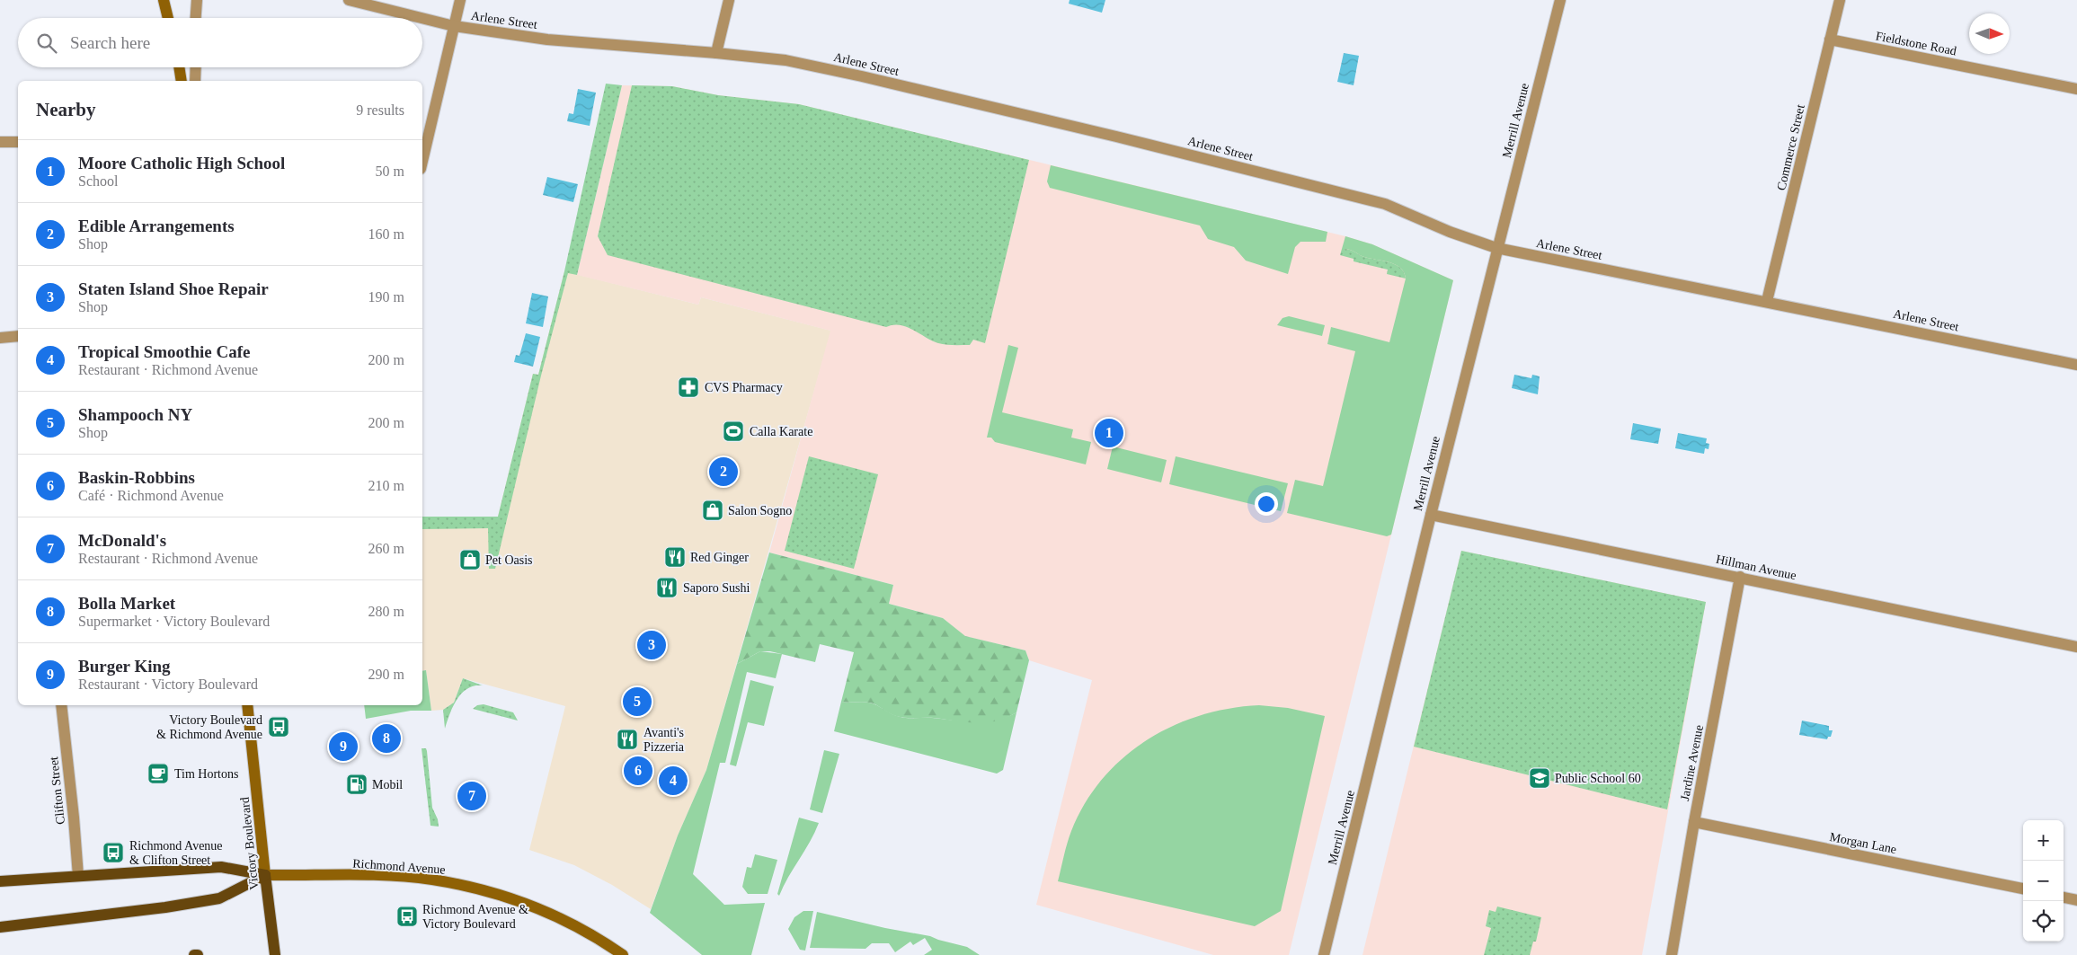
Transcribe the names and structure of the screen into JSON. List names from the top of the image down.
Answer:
{
  "streets": {
    "main road": ["Victory Boulevard", "Richmond Avenue"],
    "street": [
      "Arlene Street",
      "Fieldstone Road",
      "Merrill Avenue",
      "Commerce Street",
      "Hillman Avenue",
      "Jardine Avenue",
      "Clifton Street",
      "Morgan Lane"
    ]
  },
  "crossings": [
    ["Arlene Street", "Merrill Avenue"],
    ["Arlene Street", "Commerce Street"],
    ["Fieldstone Road", "Commerce Street"],
    ["Merrill Avenue", "Hillman Avenue"],
    ["Hillman Avenue", "Jardine Avenue"],
    ["Jardine Avenue", "Morgan Lane"],
    ["Clifton Street", "Richmond Avenue"],
    ["Victory Boulevard", "Richmond Avenue"]
  ],
  "places": {
    "pharmacy": ["CVS Pharmacy"],
    "sports": ["Calla Karate"],
    "shop": ["Salon Sogno", "Pet Oasis"],
    "restaurant": ["Red Ginger", "Saporo Sushi", "Avanti's Pizzeria"],
    "bus stop": ["Victory Boulevard & Richmond Avenue", "Richmond Avenue & Clifton Street", "Richmond Avenue & Victory Boulevard"],
    "cafe": ["Tim Hortons"],
    "school or university": ["Public School 60"],
    "fuel station": ["Mobil"]
  },
  "north": "right",
  "page": {
    "search": "Search here",
    "heading": ["Nearby", "9 results"],
    "list": [
      {
        "mark": "1",
        "name": "Moore Catholic High School",
        "note": "School",
        "value": "50 m"
      },
      {
        "mark": "2",
        "name": "Edible Arrangements",
        "note": "Shop",
        "value": "160 m"
      },
      {
        "mark": "3",
        "name": "Staten Island Shoe Repair",
        "note": "Shop",
        "value": "190 m"
      },
      {
        "mark": "4",
        "name": "Tropical Smoothie Cafe",
        "note": "Restaurant · Richmond Avenue",
        "value": "200 m"
      },
      {
        "mark": "5",
        "name": "Shampooch NY",
        "note": "Shop",
        "value": "200 m"
      },
      {
        "mark": "6",
        "name": "Baskin-Robbins",
        "note": "Café · Richmond Avenue",
        "value": "210 m"
      },
      {
        "mark": "7",
        "name": "McDonald's",
        "note": "Restaurant · Richmond Avenue",
        "value": "260 m"
      },
      {
        "mark": "8",
        "name": "Bolla Market",
        "note": "Supermarket · Victory Boulevard",
        "value": "280 m"
      },
      {
        "mark": "9",
        "name": "Burger King",
        "note": "Restaurant · Victory Boulevard",
        "value": "290 m"
      }
    ],
    "pins": [
      "1",
      "2",
      "3",
      "5",
      "8",
      "9",
      "6",
      "4",
      "7"
    ],
    "map_buttons": ["+", "−"]
  }
}
